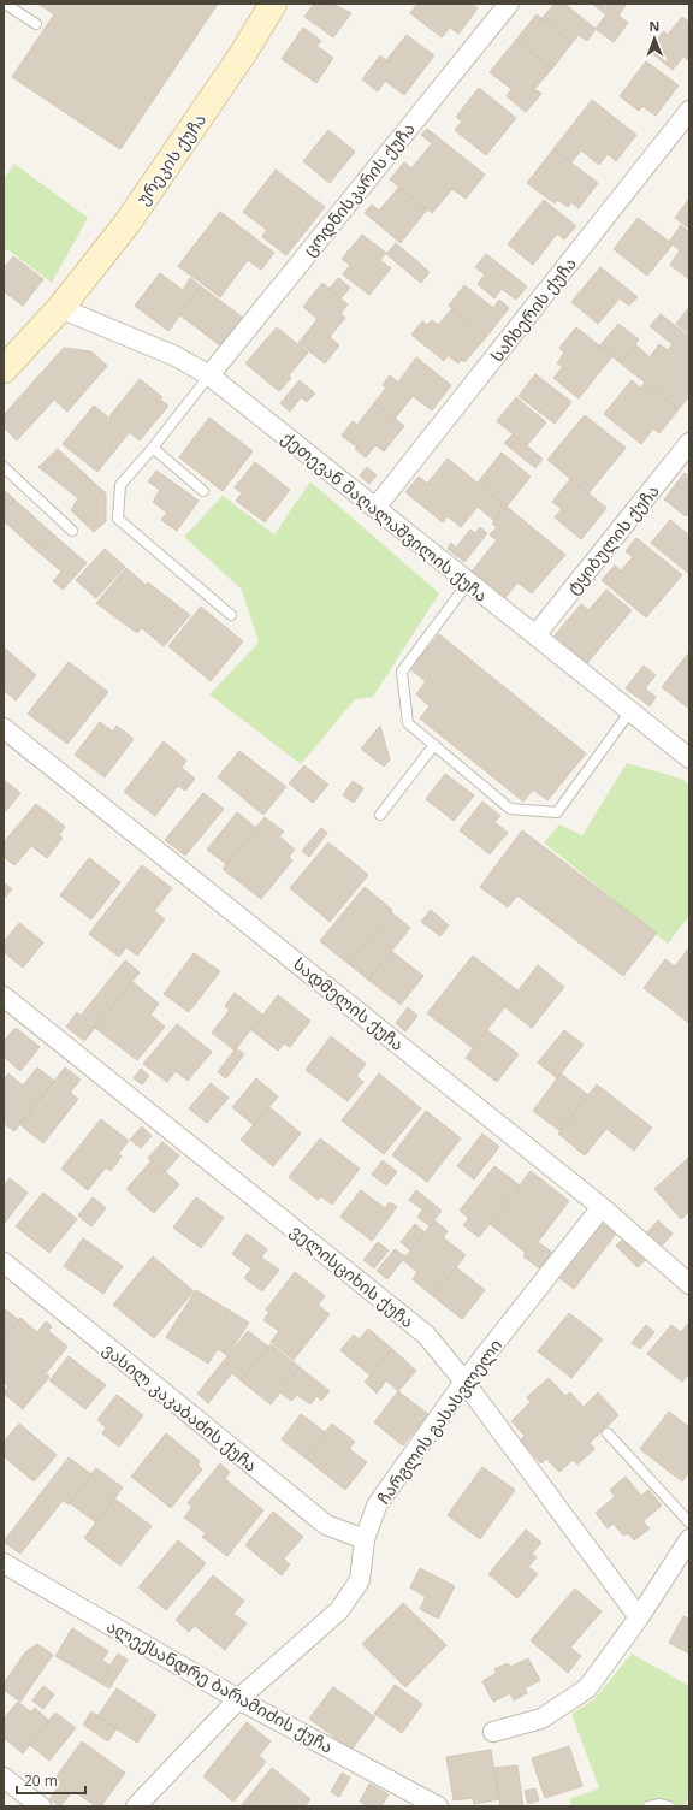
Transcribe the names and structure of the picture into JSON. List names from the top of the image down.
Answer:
{
  "streets": {
    "street": [
      "ურეკის ქუჩა",
      "ცოდნისკარის ქუჩა",
      "საჩხერის ქუჩა",
      "ქეთევან მაღალაშვილის ქუჩა",
      "ტყიბულის ქუჩა",
      "სადმელის ქუჩა",
      "ველისციხის ქუჩა",
      "ვასილ კაკაბაძის ქუჩა",
      "ჩარგლის გასასვლელი",
      "ალექსანდრე ბარამიძის ქუჩა"
    ]
  },
  "crossings": [
    ["ურეკის ქუჩა", "ქეთევან მაღალაშვილის ქუჩა"],
    ["ცოდნისკარის ქუჩა", "ქეთევან მაღალაშვილის ქუჩა"],
    ["საჩხერის ქუჩა", "ქეთევან მაღალაშვილის ქუჩა"],
    ["ქეთევან მაღალაშვილის ქუჩა", "ტყიბულის ქუჩა"],
    ["სადმელის ქუჩა", "ჩარგლის გასასვლელი"],
    ["ველისციხის ქუჩა", "ჩარგლის გასასვლელი"],
    ["ვასილ კაკაბაძის ქუჩა", "ჩარგლის გასასვლელი"],
    ["ჩარგლის გასასვლელი", "ალექსანდრე ბარამიძის ქუჩა"]
  ],
  "scale_bar": "20 m",
  "north": "top"
}
